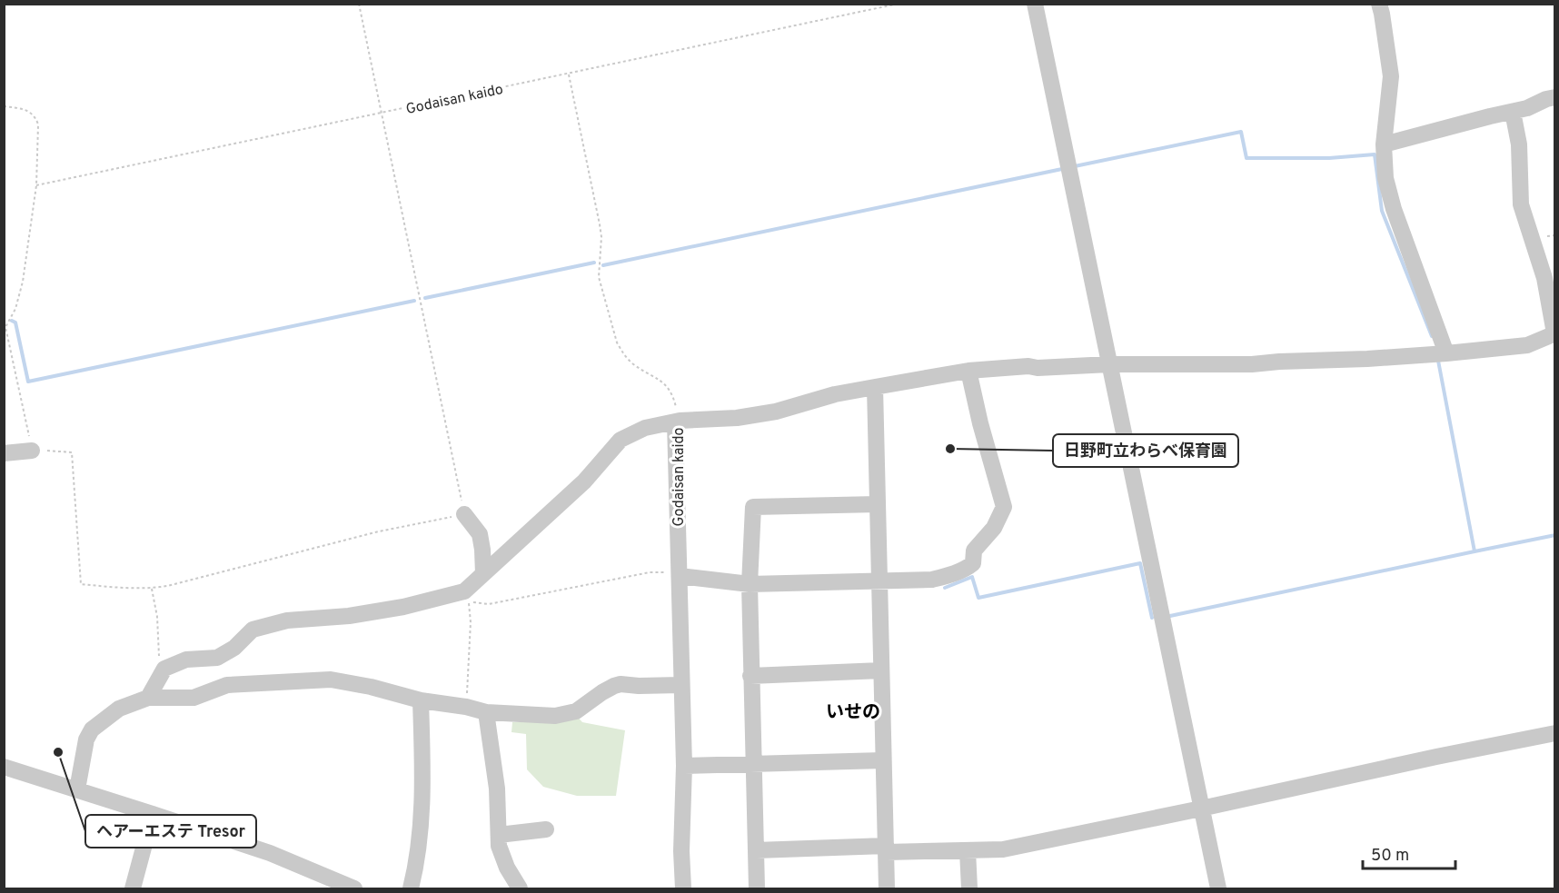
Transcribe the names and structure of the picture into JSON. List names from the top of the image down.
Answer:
{
  "streets": {
    "street": ["Godaisan kaido"]
  },
  "districts": ["いせの"],
  "places": ["日野町立わらべ保育園", "ヘアーエステ Tresor"],
  "scale_bar": "50 m"
}
